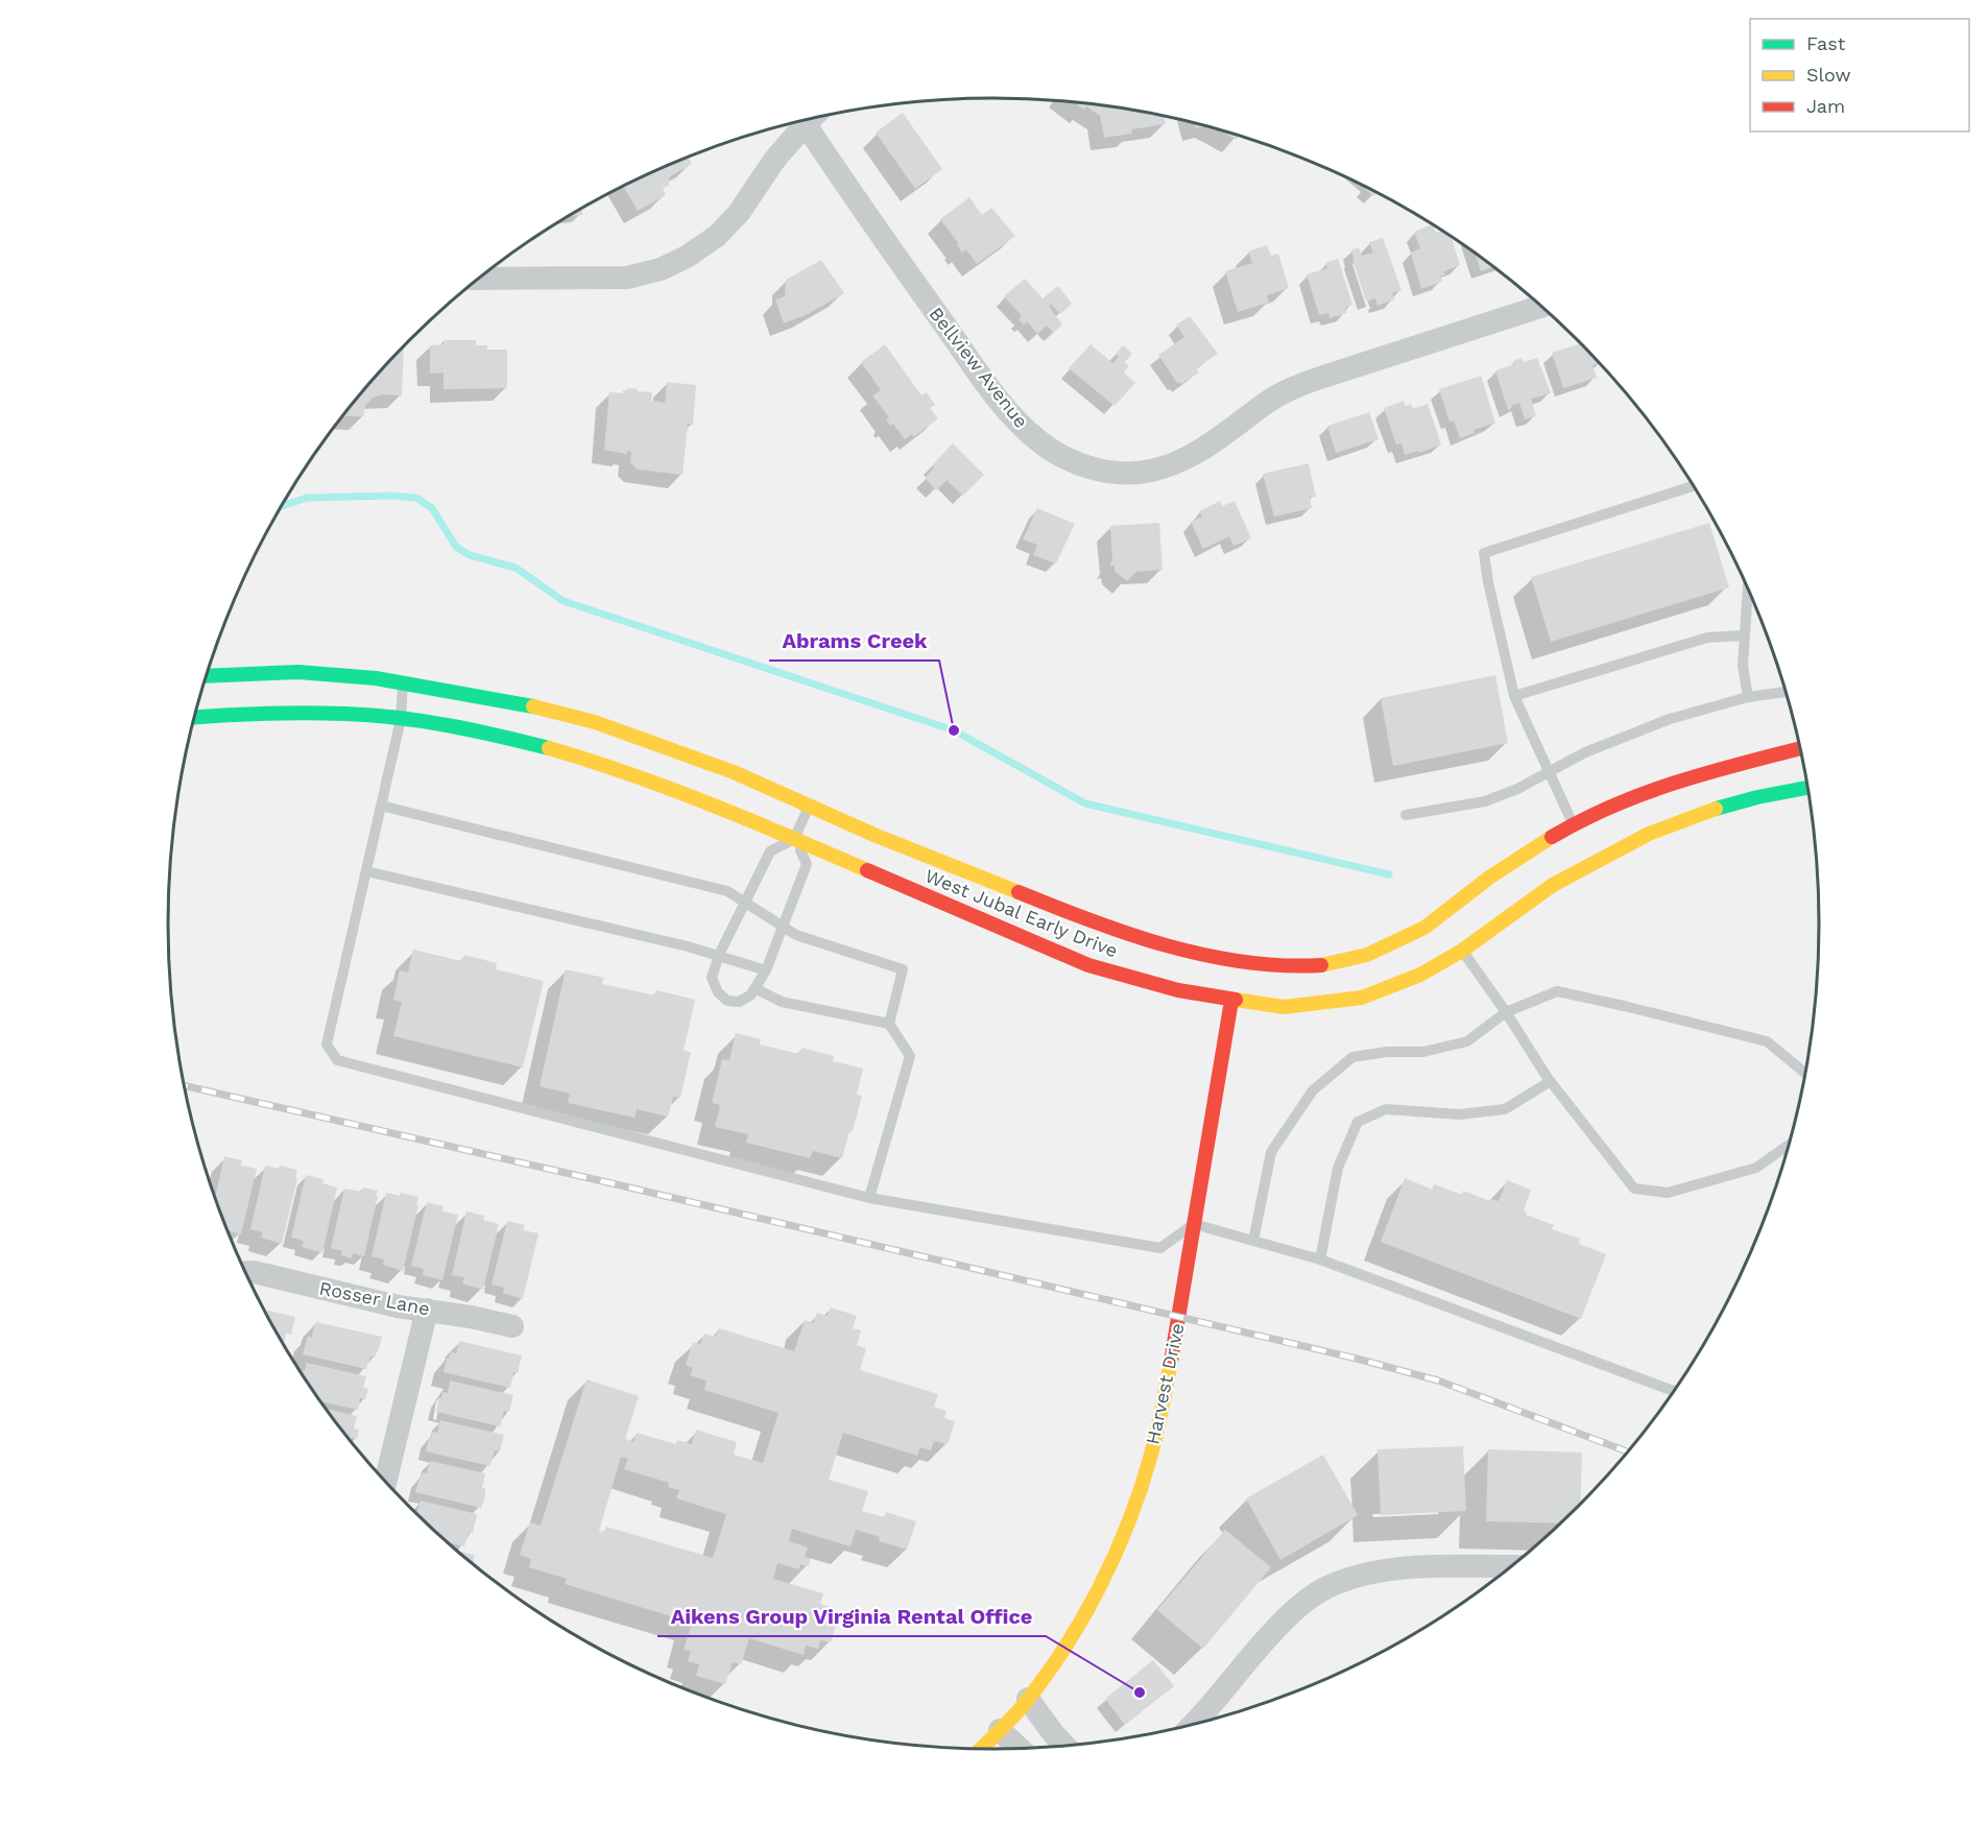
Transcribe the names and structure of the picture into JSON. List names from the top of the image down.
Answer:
{
  "streets": {
    "main road": ["West Jubal Early Drive", "Harvest Drive"],
    "street": ["Bellview Avenue", "Rosser Lane"]
  },
  "crossings": [
    ["West Jubal Early Drive", "Harvest Drive"]
  ],
  "places": ["Abrams Creek", "Aikens Group Virginia Rental Office"],
  "legend": ["Fast", "Slow", "Jam"]
}
